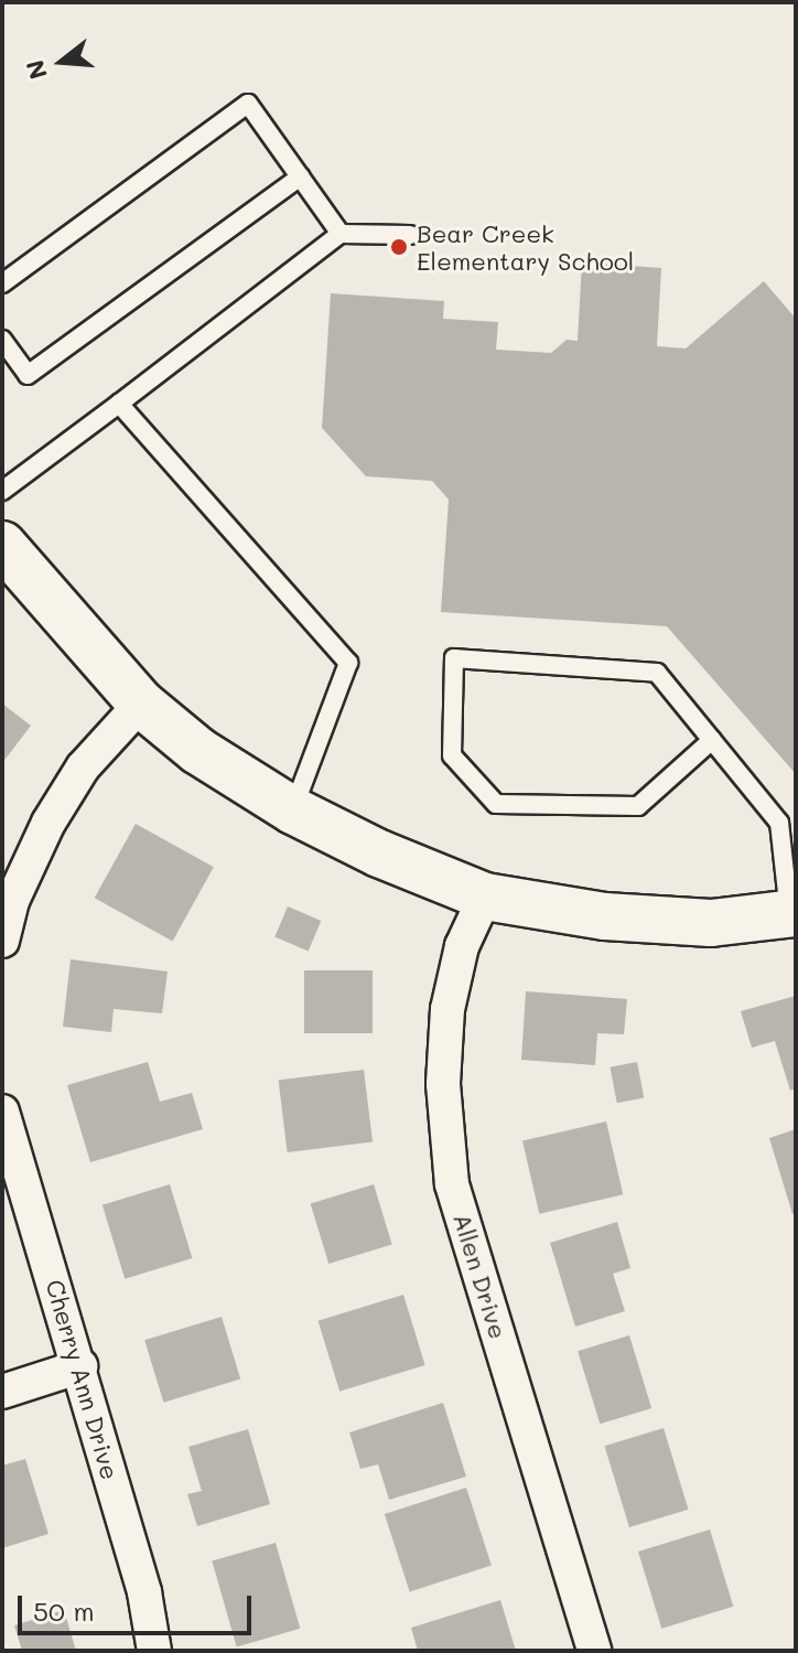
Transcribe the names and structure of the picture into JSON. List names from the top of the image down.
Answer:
{
  "streets": {
    "street": ["Allen Drive", "Cherry Ann Drive"]
  },
  "places": ["Bear Creek Elementary School"],
  "scale_bar": "50 m",
  "north": "left"
}
